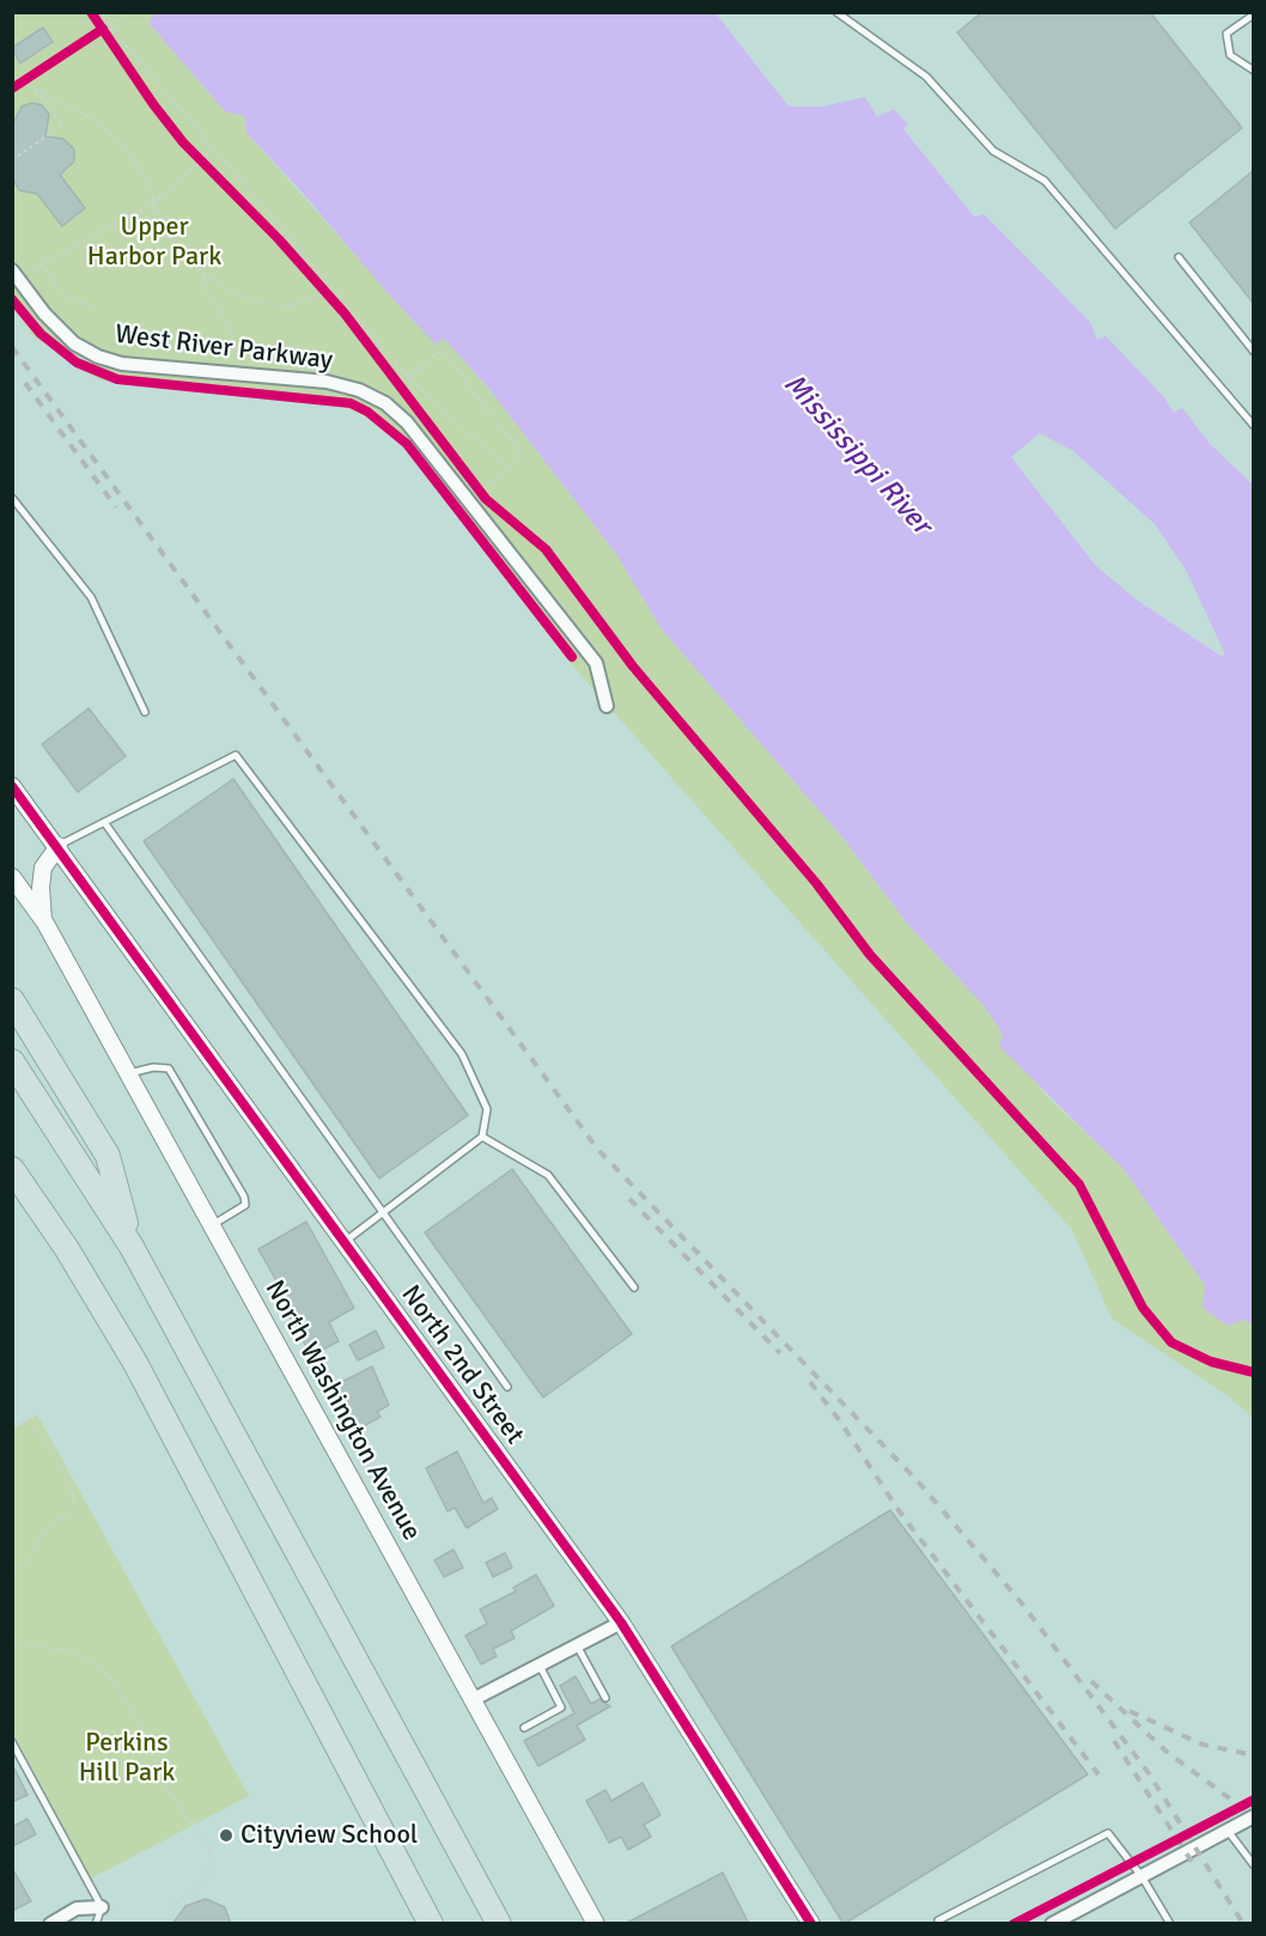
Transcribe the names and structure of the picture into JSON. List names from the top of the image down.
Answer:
{
  "streets": {
    "street": ["West River Parkway", "North 2nd Street", "North Washington Avenue"]
  },
  "crossings": [
    ["North 2nd Street", "North Washington Avenue"]
  ],
  "water": ["Mississippi River"],
  "parks": ["Upper Harbor Park", "Perkins Hill Park"],
  "places": ["Cityview School"]
}
